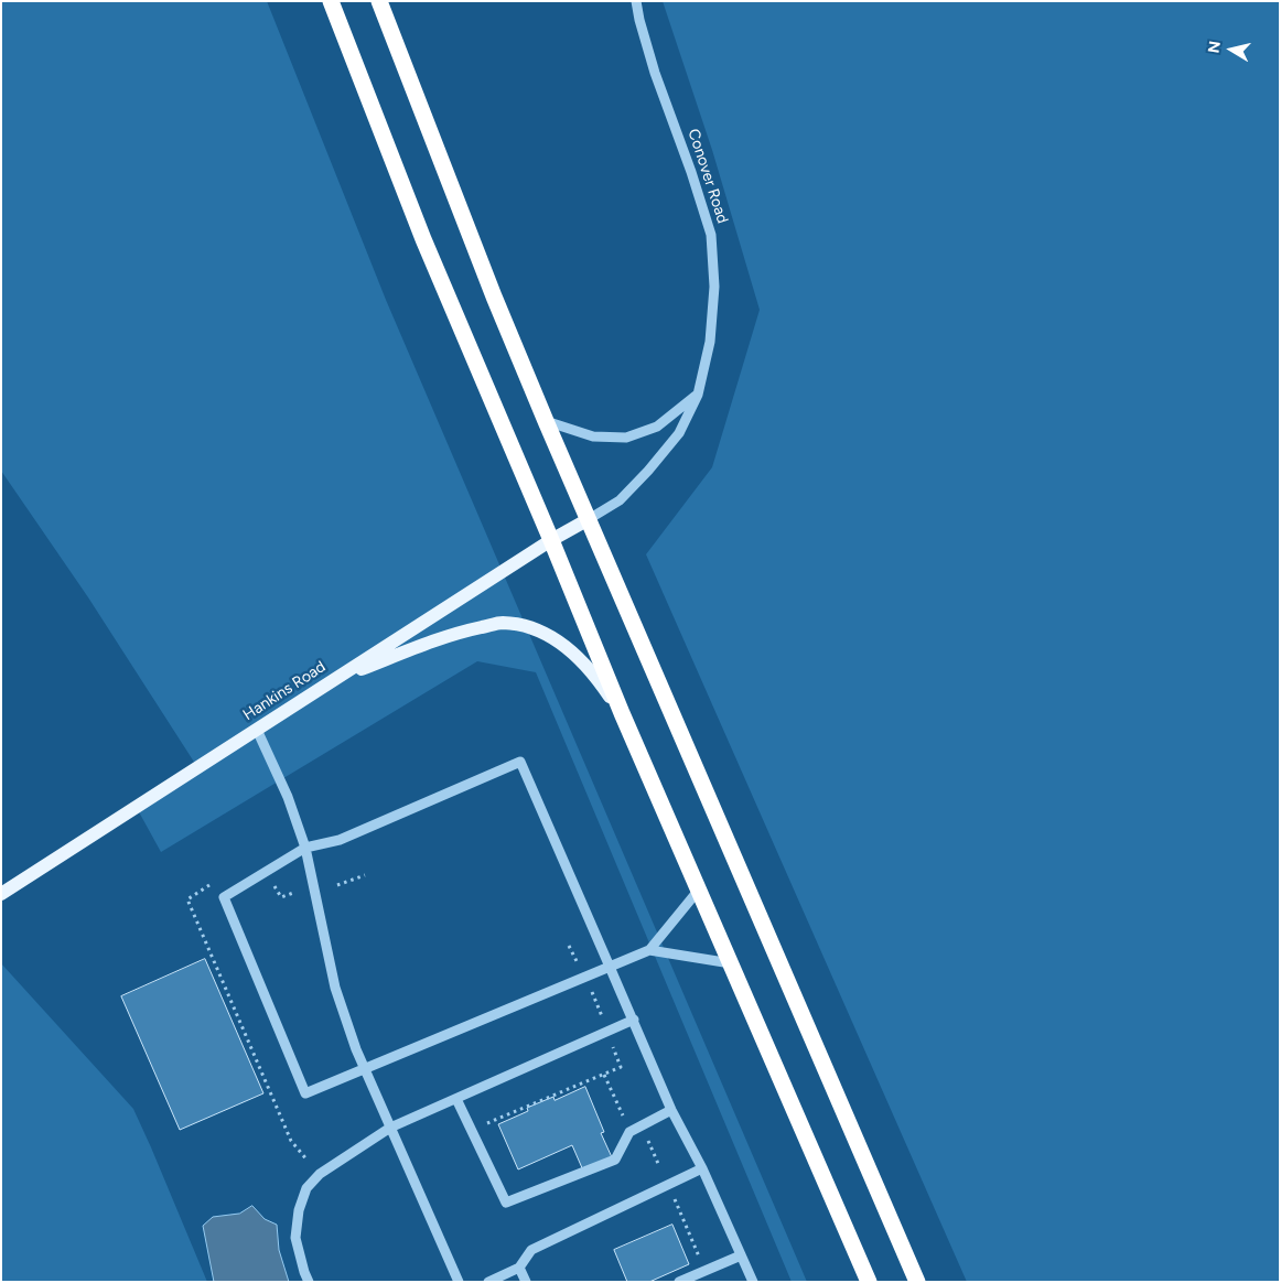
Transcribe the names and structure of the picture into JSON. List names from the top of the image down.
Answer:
{
  "streets": {
    "main road": ["Hankins Road"],
    "street": ["Conover Road"]
  },
  "crossings": [
    ["Conover Road", "Hankins Road"]
  ],
  "north": "left"
}
